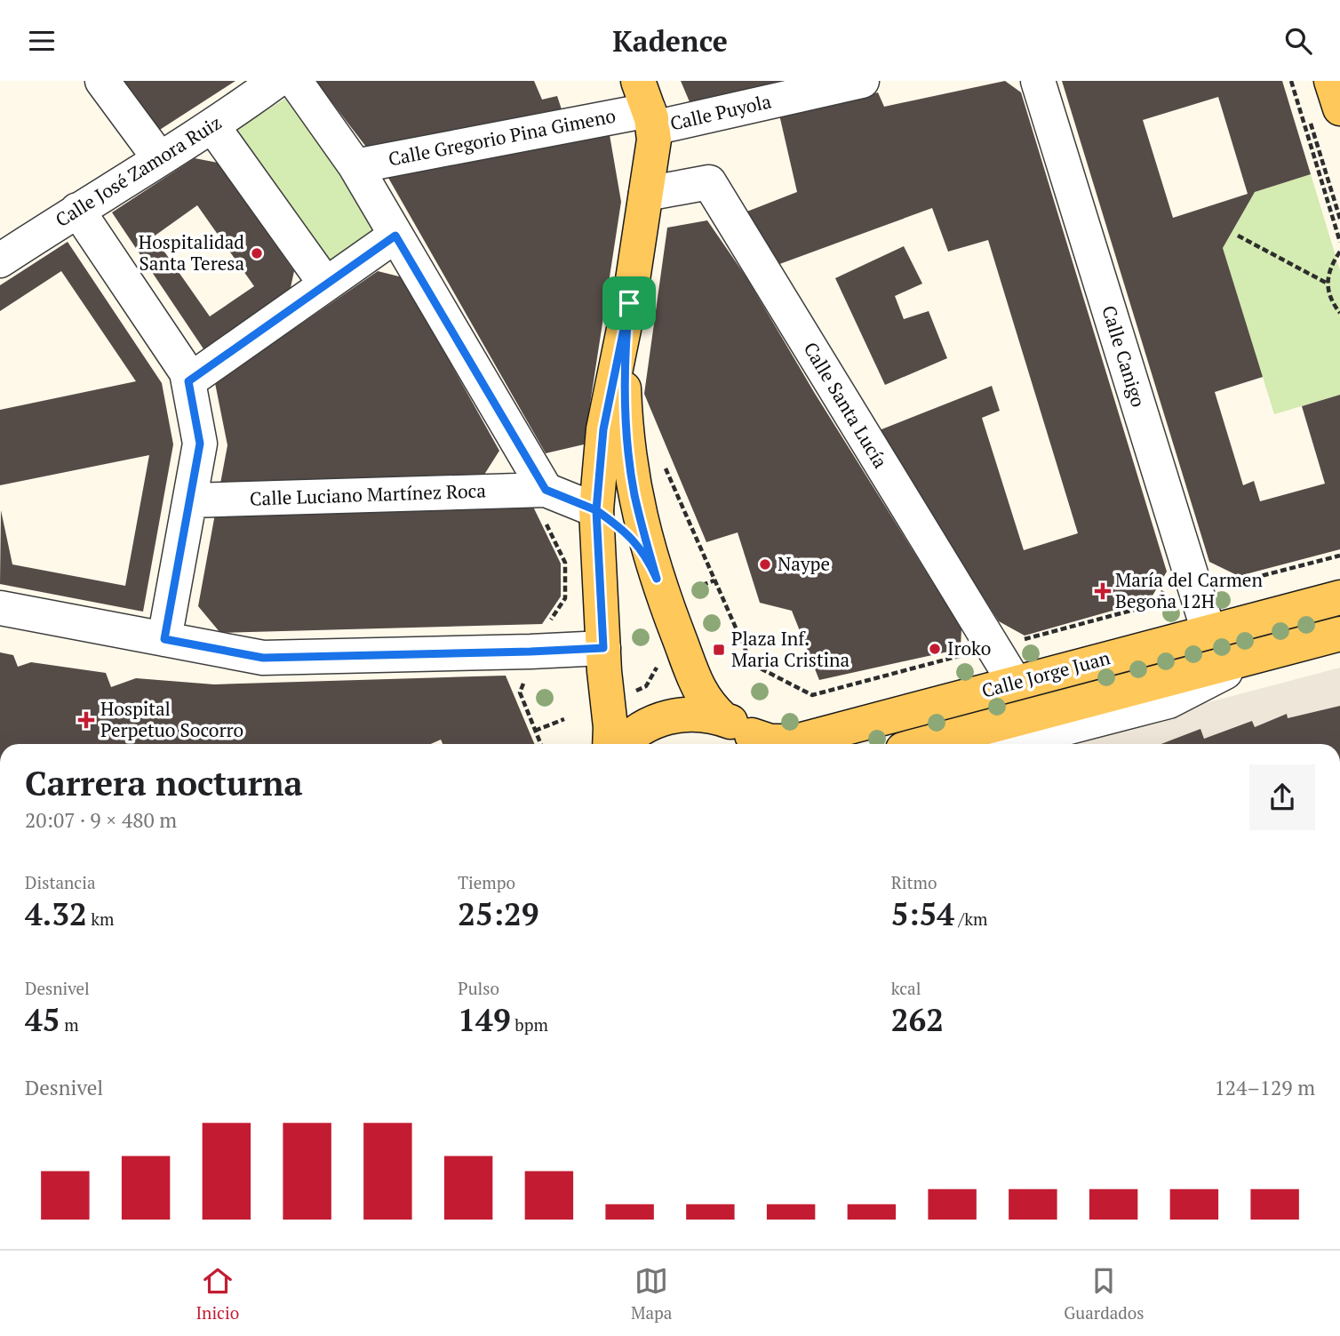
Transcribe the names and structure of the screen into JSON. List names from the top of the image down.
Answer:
{
  "streets": {
    "main road": ["Calle Jorge Juan"],
    "street": [
      "Calle Puyola",
      "Calle Gregorio Pina Gimeno",
      "Calle José Zamora Ruiz",
      "Calle Canigo",
      "Calle Santa Lucía",
      "Calle Luciano Martínez Roca"
    ]
  },
  "crossings": [
    ["Calle Puyola", "Calle Gregorio Pina Gimeno"],
    ["Calle Canigo", "Calle Jorge Juan"],
    ["Calle Santa Lucía", "Calle Jorge Juan"]
  ],
  "places": {
    "other": ["Hospitalidad Santa Teresa", "Naype", "Iroko"],
    "health": ["María del Carmen Begoña 12H", "Hospital Perpetuo Socorro"],
    "transit": ["Plaza Inf. Maria Cristina"]
  },
  "page": {
    "header": "Kadence",
    "heading": ["Carrera nocturna", "20:07 · 9 × 480 m"],
    "stats": [
      ["Distancia", "4.32 km"],
      ["Tiempo", "25:29"],
      ["Ritmo", "5:54 /km"],
      ["Desnivel", "45 m"],
      ["Pulso", "149 bpm"],
      ["kcal", "262"]
    ],
    "chart": ["Desnivel", "124–129 m"],
    "tabs": ["Inicio", "Mapa", "Guardados"]
  }
}
